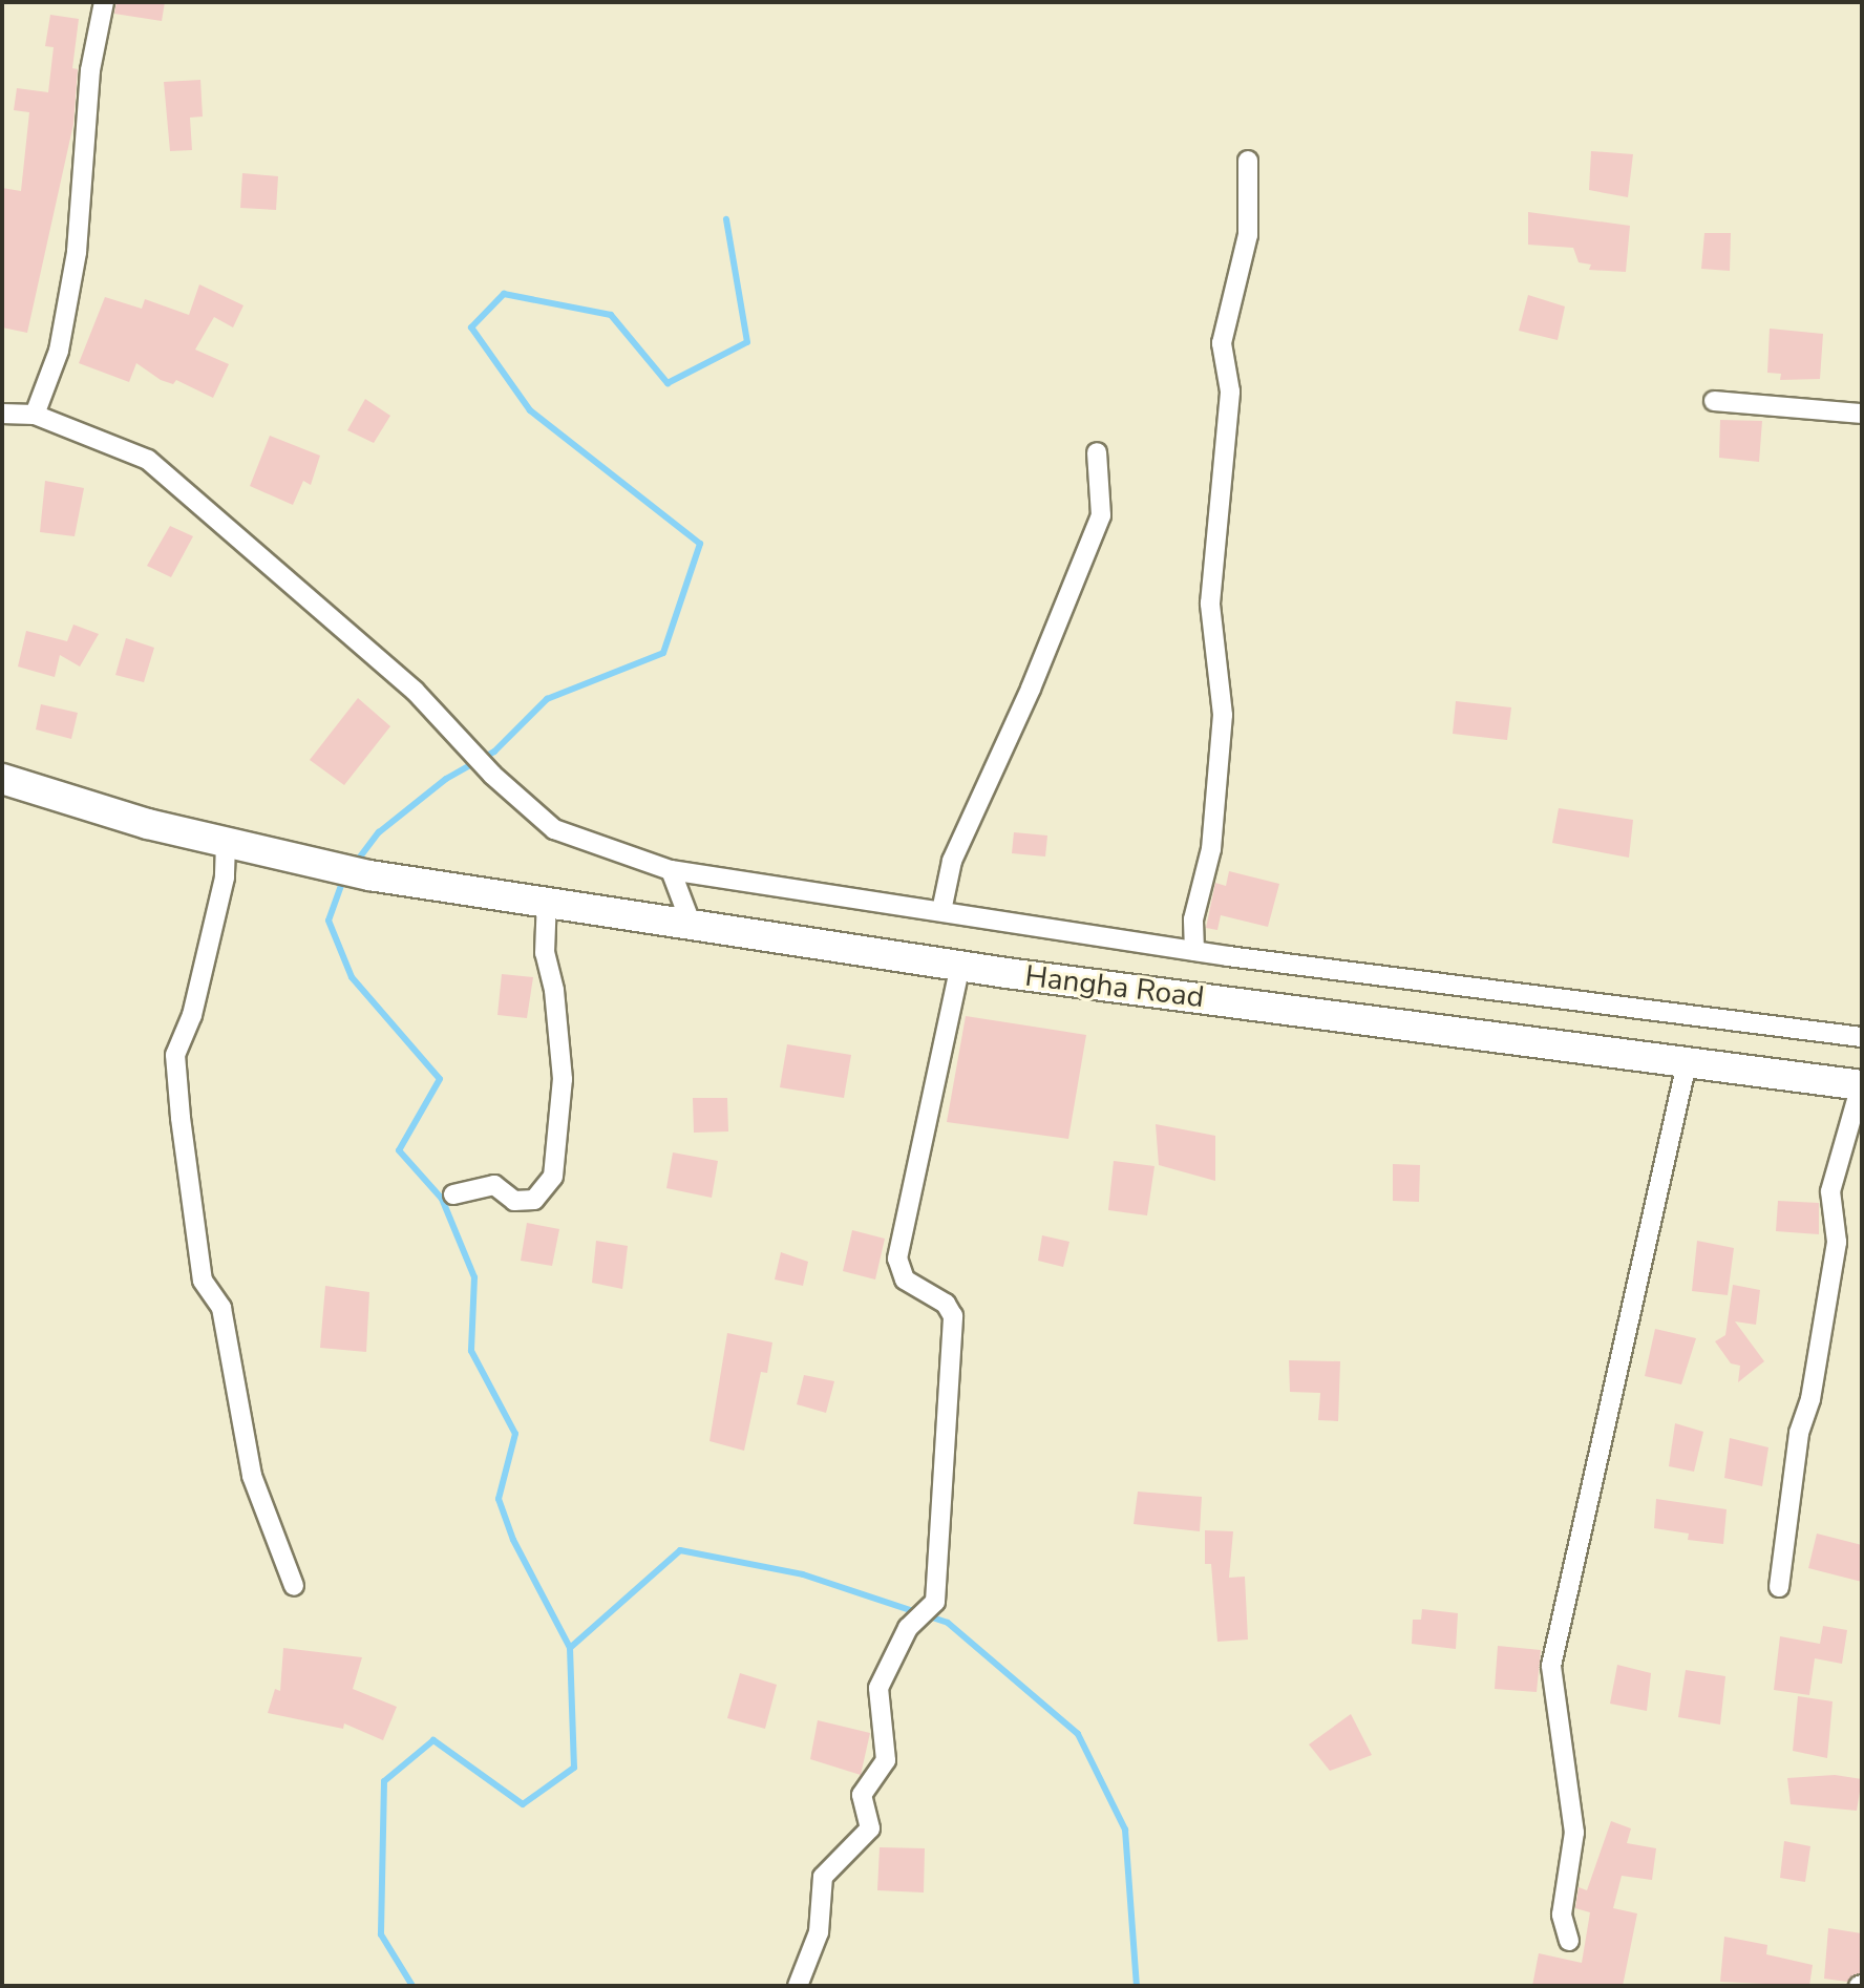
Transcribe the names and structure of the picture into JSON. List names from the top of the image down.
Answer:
{
  "streets": {
    "highway": ["Hangha Road"]
  }
}
